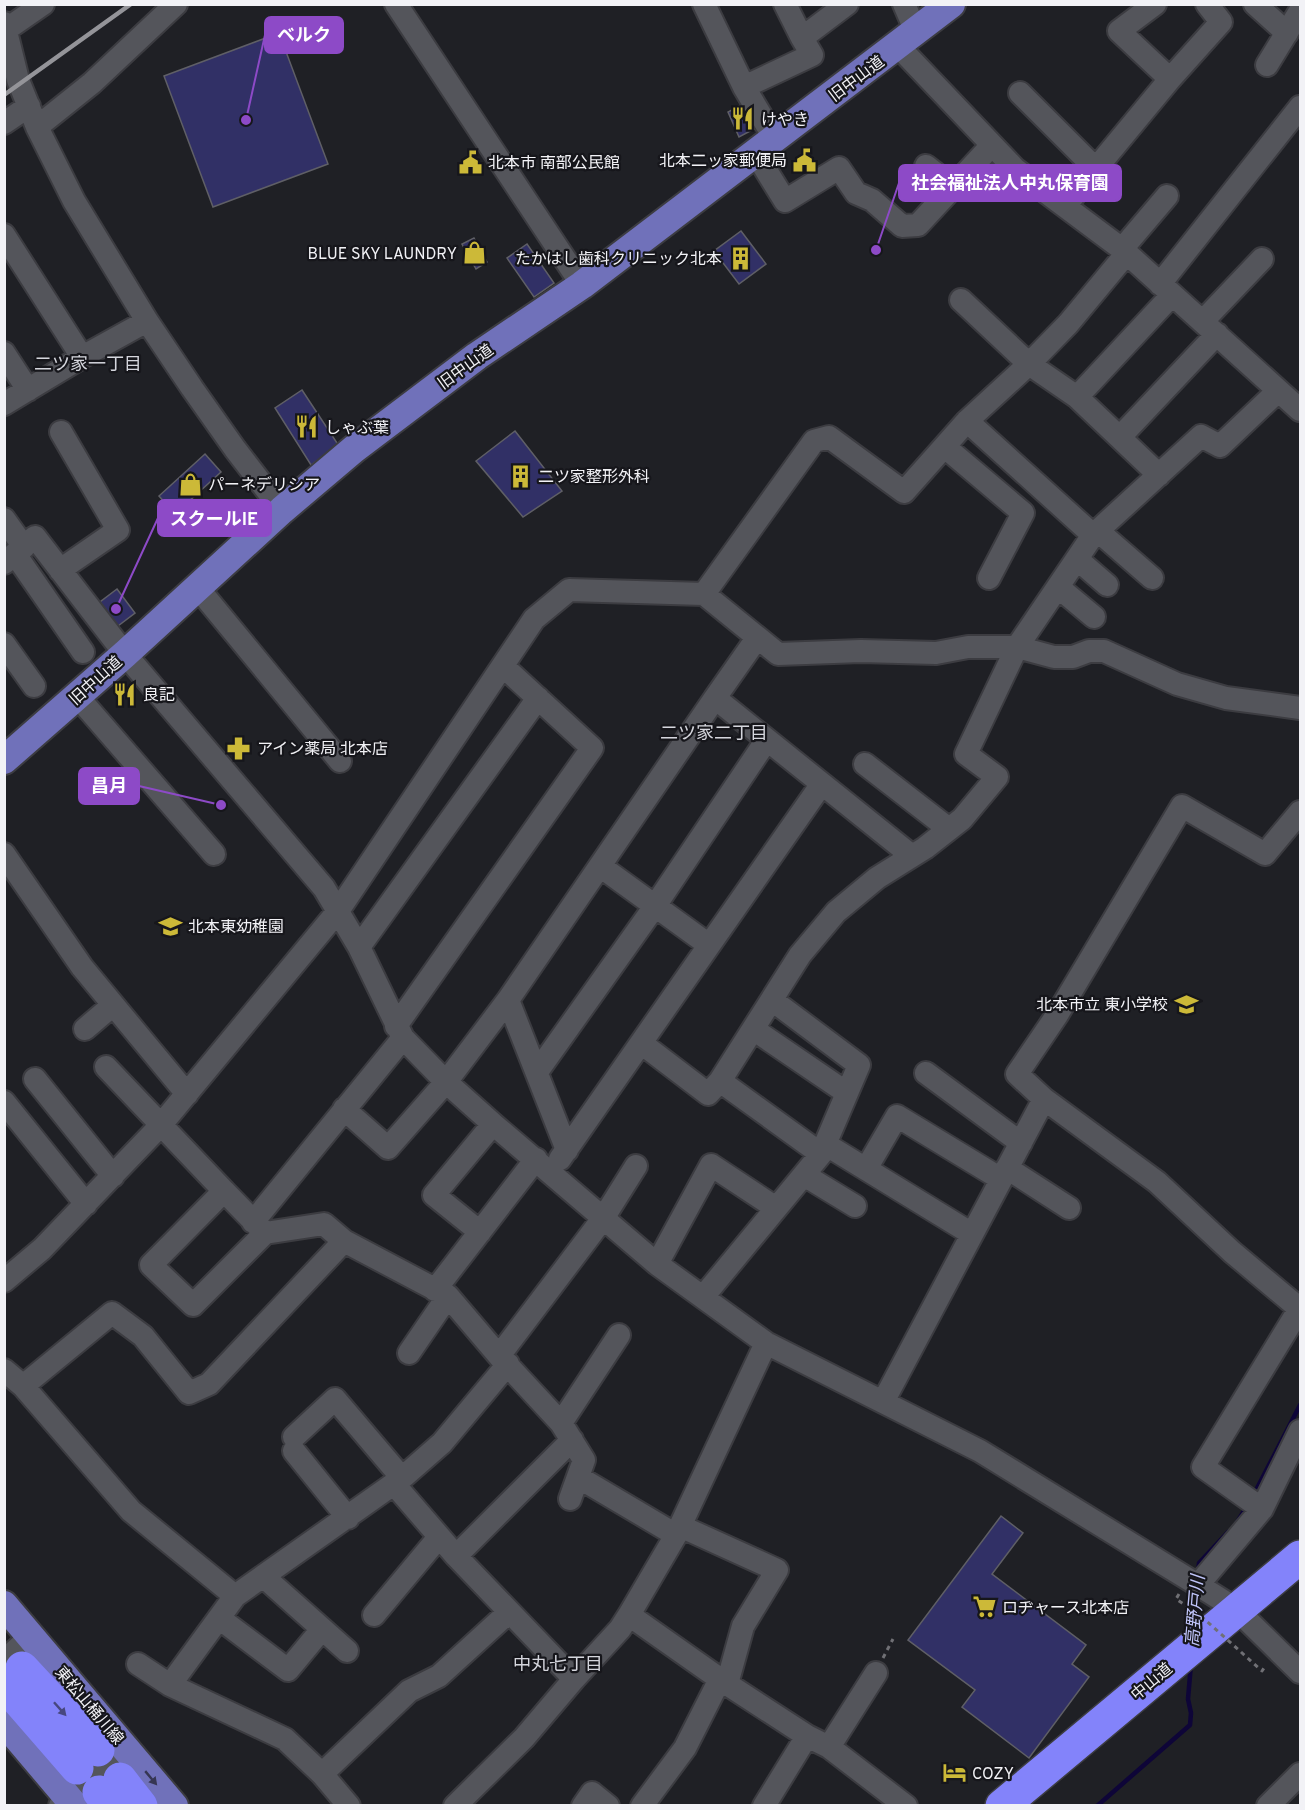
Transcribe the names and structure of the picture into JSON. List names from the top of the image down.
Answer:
{
  "streets": {
    "highway": ["中山道"],
    "main road": ["旧中山道", "東松山桶川線"]
  },
  "districts": ["二ツ家一丁目", "二ツ家二丁目", "中丸七丁目"],
  "water": ["高野戸川"],
  "places": {
    "restaurant": ["けやき", "しゃぶ葉", "良記"],
    "other": [
      "ベルク",
      "社会福祉法人中丸保育園",
      "スクールIE",
      "昌月"
    ],
    "public building": ["北本二ッ家郵便局", "北本市 南部公民館"],
    "shop": ["BLUE SKY LAUNDRY", "パーネデリシア"],
    "building": ["たかはし歯科クリニック北本", "二ツ家整形外科"],
    "pharmacy": ["アイン薬局 北本店"],
    "school or university": ["北本東幼稚園", "北本市立 東小学校"],
    "supermarket": ["ロヂャース北本店"],
    "hotel": ["COZY"]
  }
}
